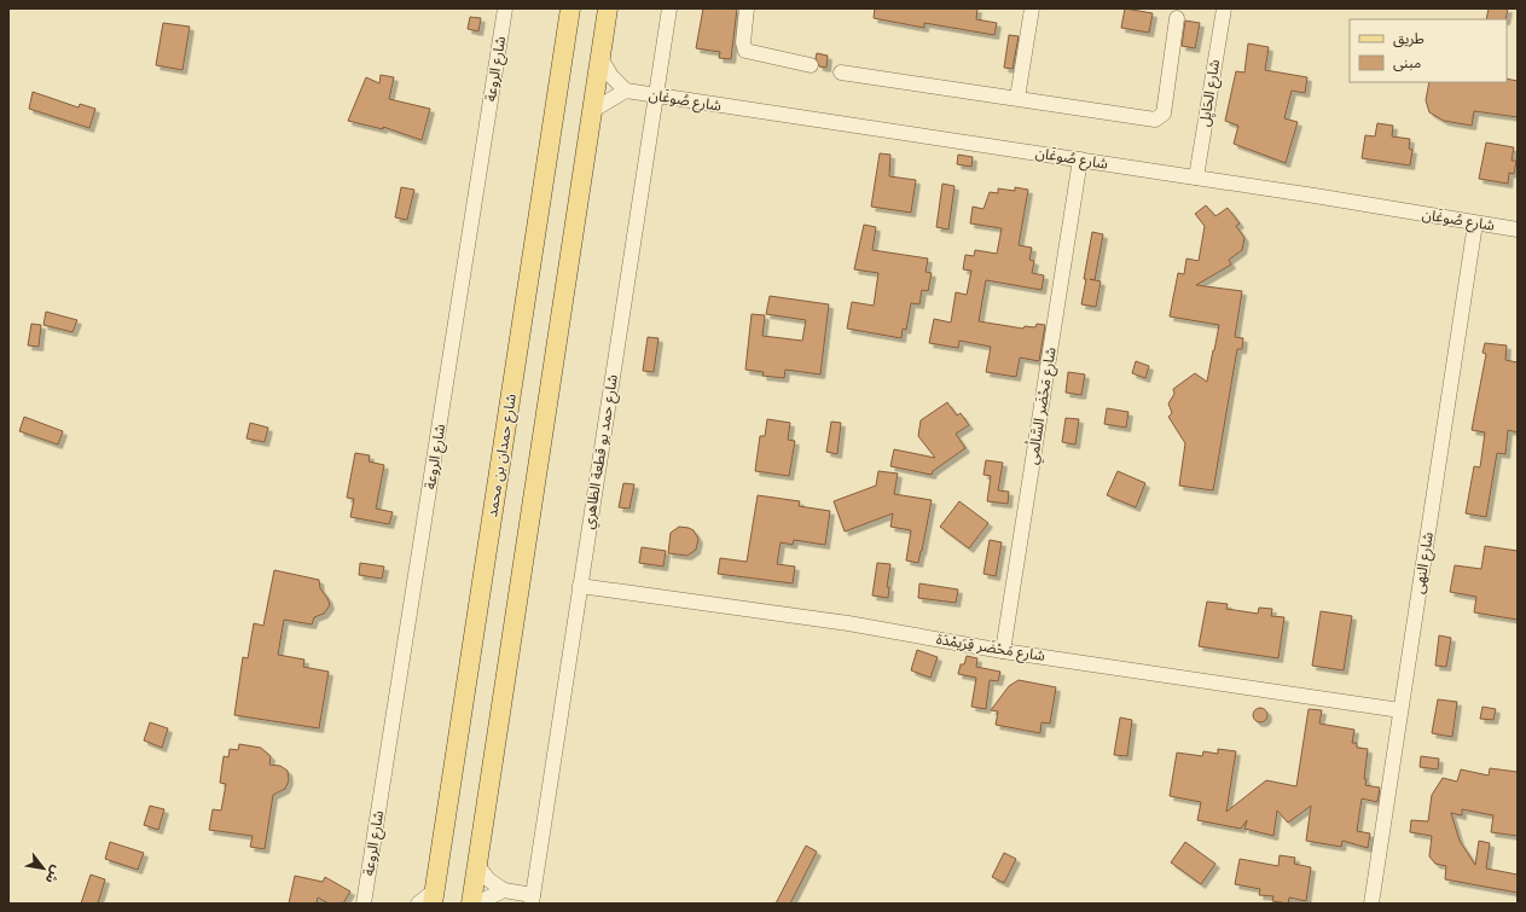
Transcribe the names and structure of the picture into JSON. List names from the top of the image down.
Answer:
{
  "streets": {
    "main road": ["شارع حمدان بن محمد"],
    "street": [
      "شارع الروعة",
      "شارع الحَايِل",
      "شارع صُوغَان",
      "شارع مَحْضَر السَّالْمي",
      "شارع حمد بو قطعة الظاهري",
      "شارع النهى",
      "شارع مَحْضَر قِرَيمْدَة"
    ]
  },
  "crossings": [
    ["شارع الحَايِل", "شارع صُوغَان"],
    ["شارع صُوغَان", "شارع مَحْضَر السَّالْمي"],
    ["شارع صُوغَان", "شارع حمد بو قطعة الظاهري"],
    ["شارع صُوغَان", "شارع النهى"],
    ["شارع مَحْضَر السَّالْمي", "شارع مَحْضَر قِرَيمْدَة"],
    ["شارع حمد بو قطعة الظاهري", "شارع مَحْضَر قِرَيمْدَة"],
    ["شارع النهى", "شارع مَحْضَر قِرَيمْدَة"]
  ],
  "legend": ["طريق", "مبنى"],
  "north": "bottom right"
}
